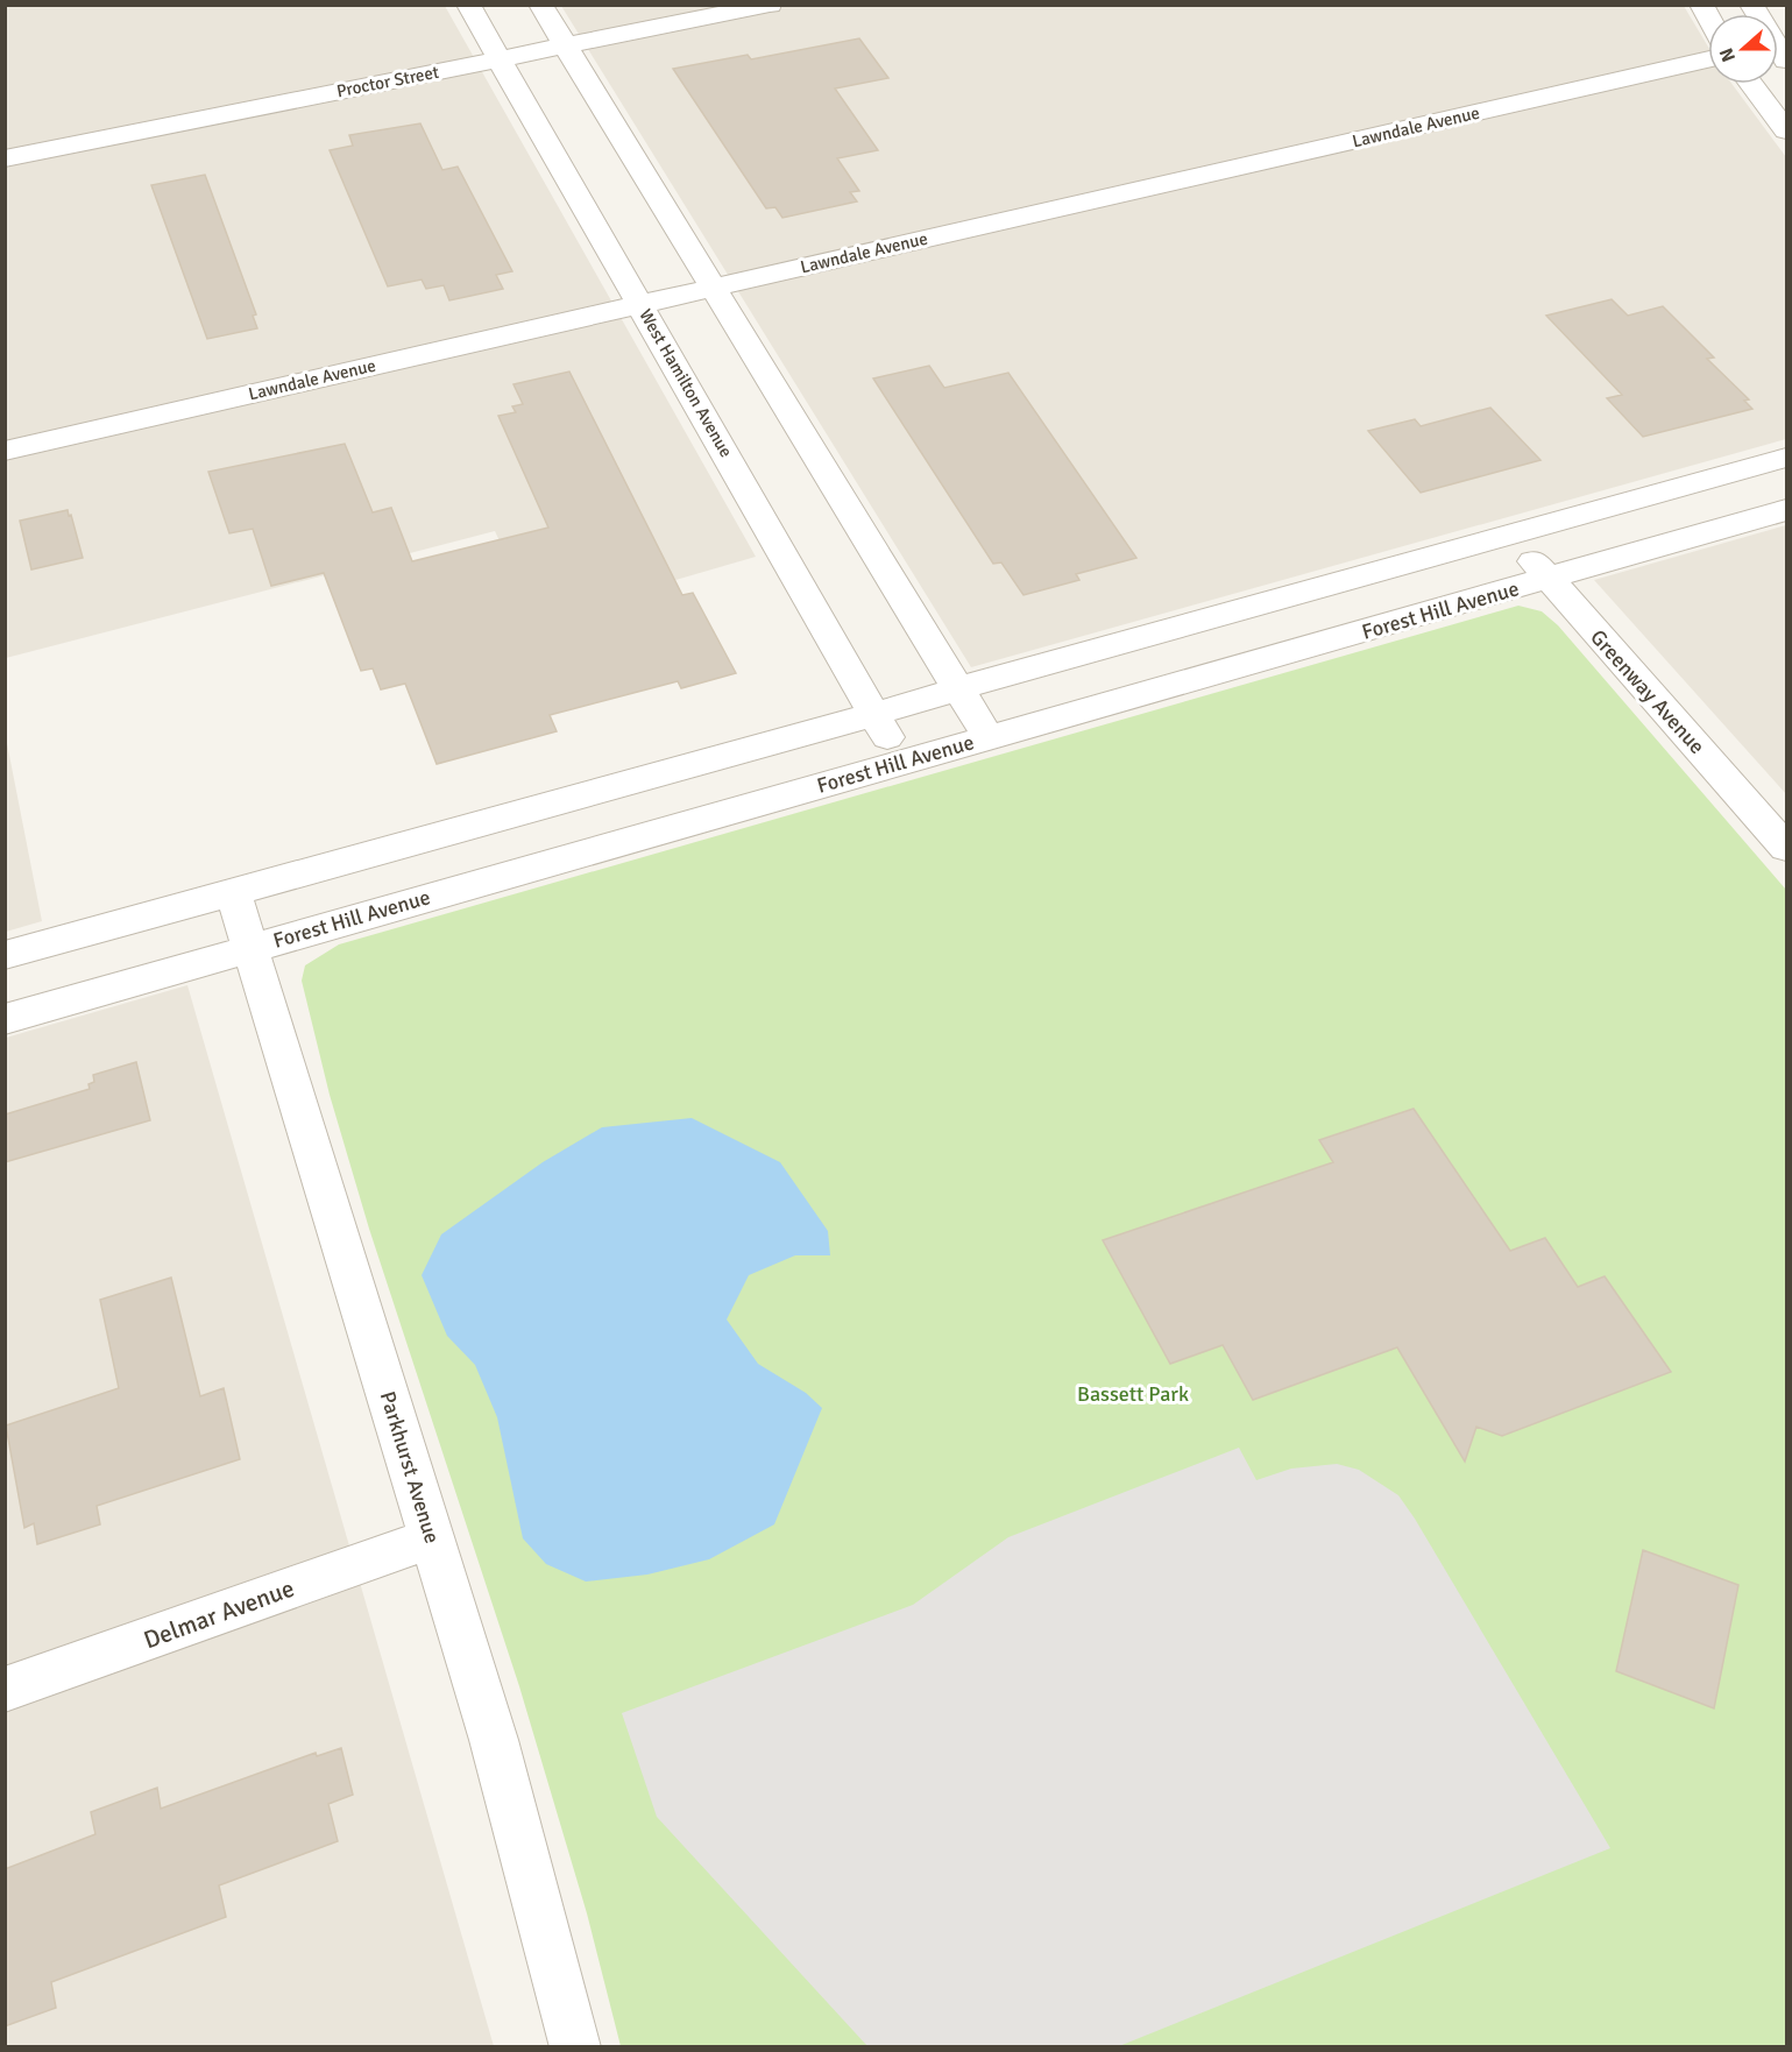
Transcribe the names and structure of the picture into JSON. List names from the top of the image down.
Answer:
{
  "streets": {
    "street": [
      "Proctor Street",
      "Lawndale Avenue",
      "West Hamilton Avenue",
      "Forest Hill Avenue",
      "Greenway Avenue",
      "Parkhurst Avenue",
      "Delmar Avenue"
    ]
  },
  "crossings": [
    ["Proctor Street", "West Hamilton Avenue"],
    ["Lawndale Avenue", "West Hamilton Avenue"],
    ["West Hamilton Avenue", "Forest Hill Avenue"],
    ["Forest Hill Avenue", "Greenway Avenue"],
    ["Forest Hill Avenue", "Parkhurst Avenue"],
    ["Parkhurst Avenue", "Delmar Avenue"]
  ],
  "parks": ["Bassett Park"],
  "north": "left"
}
